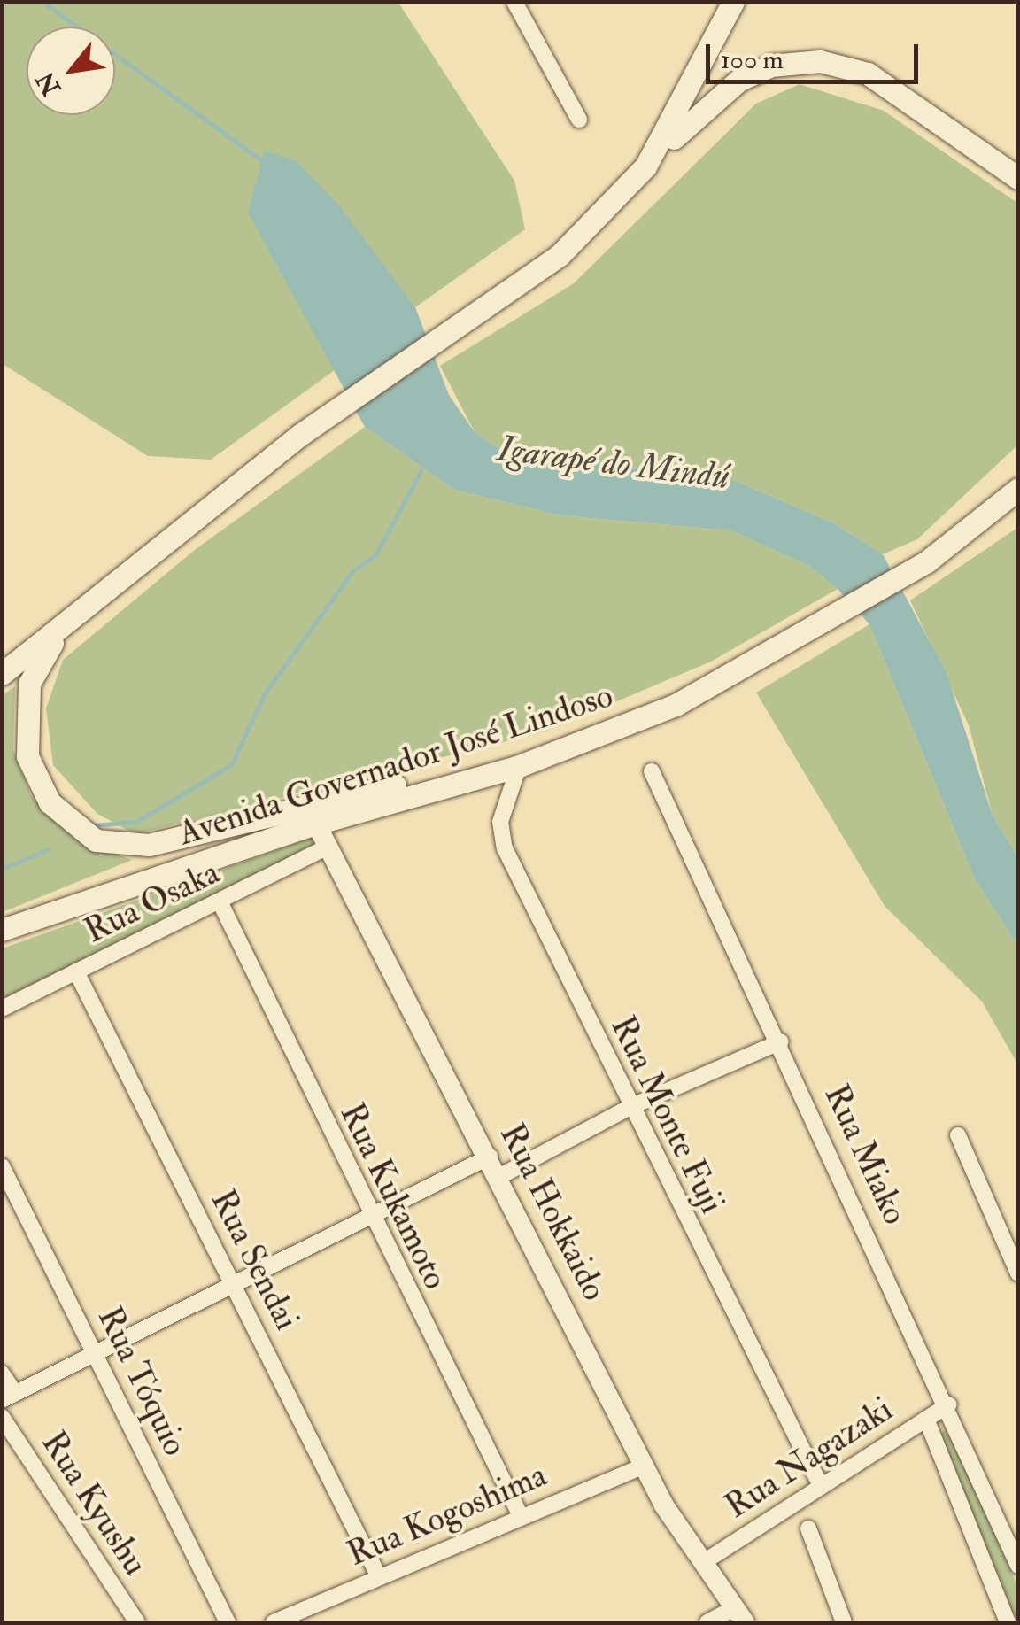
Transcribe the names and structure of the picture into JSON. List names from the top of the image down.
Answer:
{
  "streets": {
    "main road": ["Avenida Governador José Lindoso"],
    "street": [
      "Rua Osaka",
      "Rua Monte Fuji",
      "Rua Miako",
      "Rua Kukamoto",
      "Rua Hokkaido",
      "Rua Sendai",
      "Rua Tóquio",
      "Rua Nagazaki",
      "Rua Kyushu",
      "Rua Kogoshima"
    ]
  },
  "crossings": [
    ["Avenida Governador José Lindoso", "Rua Monte Fuji"],
    ["Avenida Governador José Lindoso", "Rua Hokkaido"],
    ["Rua Osaka", "Rua Kukamoto"],
    ["Rua Osaka", "Rua Hokkaido"],
    ["Rua Osaka", "Rua Sendai"],
    ["Rua Monte Fuji", "Rua Nagazaki"],
    ["Rua Miako", "Rua Nagazaki"],
    ["Rua Kukamoto", "Rua Kogoshima"],
    ["Rua Hokkaido", "Rua Nagazaki"],
    ["Rua Hokkaido", "Rua Kogoshima"],
    ["Rua Sendai", "Rua Kogoshima"]
  ],
  "water": ["Igarapé do Mindú"],
  "scale_bar": "100 m",
  "north": "bottom left"
}
